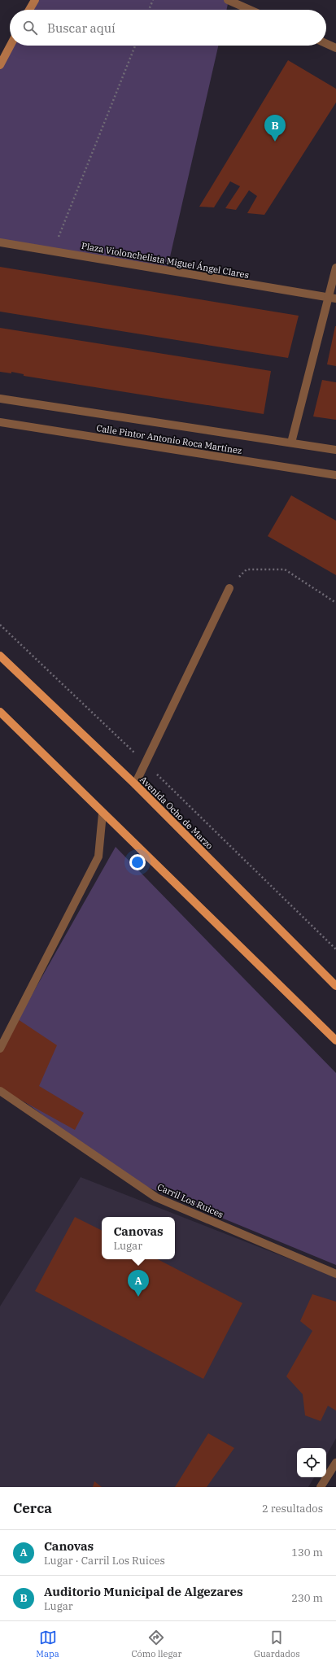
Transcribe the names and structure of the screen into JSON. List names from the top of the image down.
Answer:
{
  "streets": {
    "main road": ["Avenida Ocho de Marzo"],
    "street": ["Plaza Violonchelista Miguel Ángel Clares", "Calle Pintor Antonio Roca Martínez", "Carril Los Ruices"]
  },
  "page": {
    "search": "Buscar aquí",
    "pins": ["B", "A"],
    "popup": ["Canovas", "Lugar"],
    "heading": ["Cerca", "2 resultados"],
    "list": [
      {
        "mark": "A",
        "name": "Canovas",
        "note": "Lugar · Carril Los Ruices",
        "value": "130 m"
      },
      {
        "mark": "B",
        "name": "Auditorio Municipal de Algezares",
        "note": "Lugar",
        "value": "230 m"
      }
    ],
    "nav": ["Mapa", "Cómo llegar", "Guardados"]
  }
}
